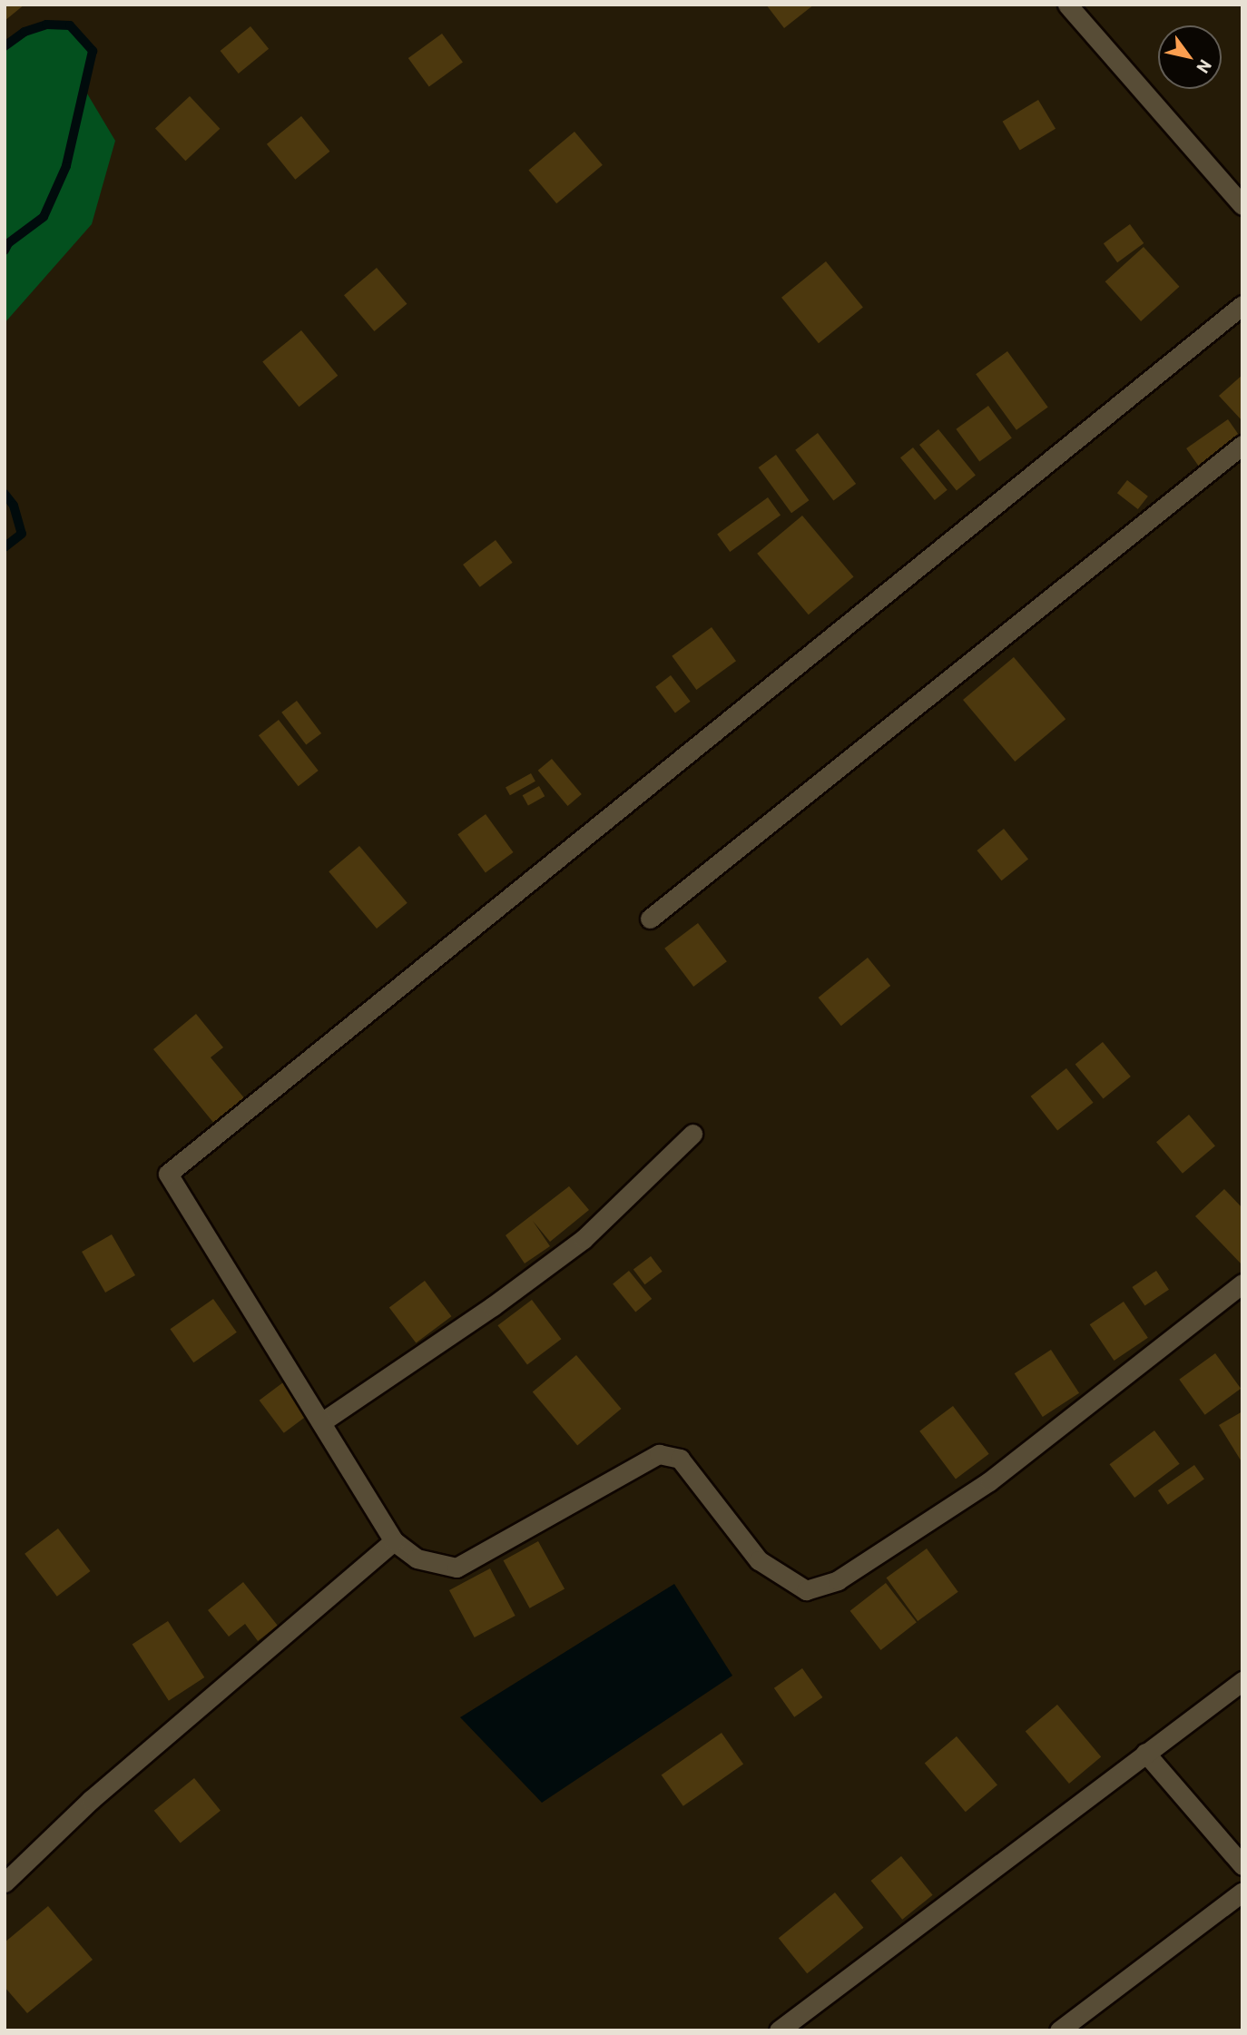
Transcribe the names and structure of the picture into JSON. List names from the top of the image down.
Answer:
{
  "north": "bottom right"
}
